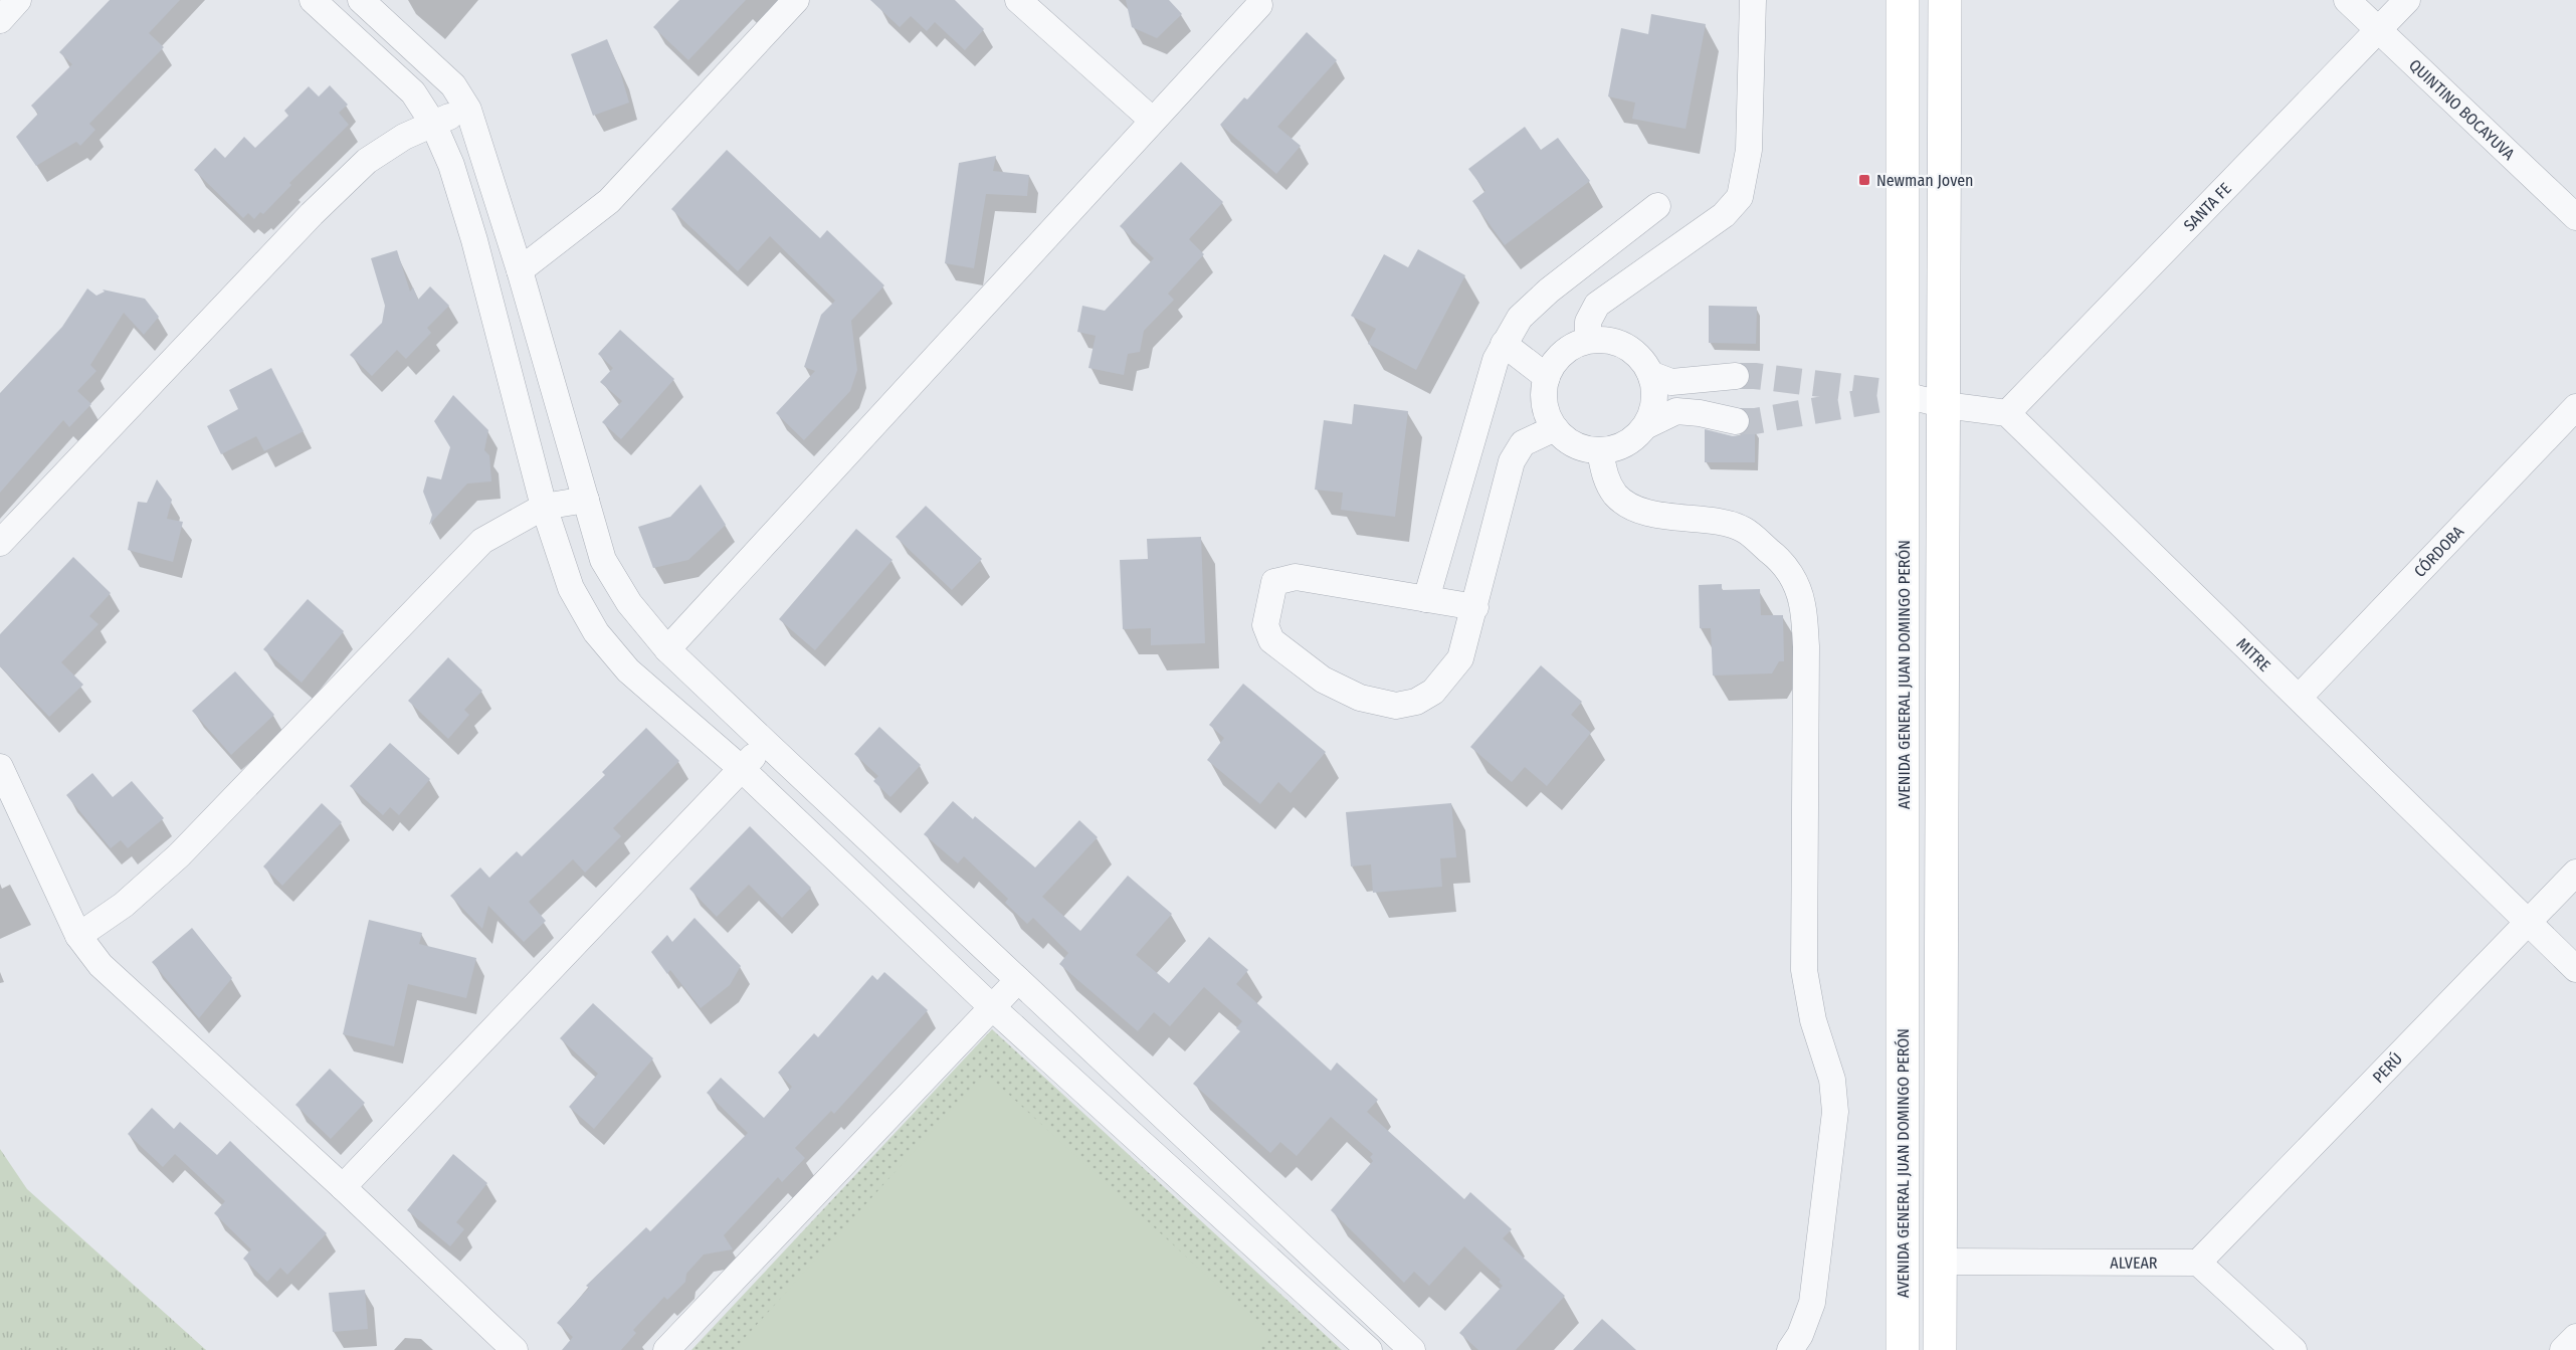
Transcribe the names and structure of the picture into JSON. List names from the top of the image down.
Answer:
{
  "streets": {
    "main road": ["AVENIDA GENERAL JUAN DOMINGO PERÓN"],
    "street": [
      "QUINTINO BOCAYUVA",
      "SANTA FE",
      "CÓRDOBA",
      "MITRE",
      "PERÚ",
      "ALVEAR"
    ]
  },
  "crossings": [
    ["QUINTINO BOCAYUVA", "SANTA FE"],
    ["SANTA FE", "MITRE"],
    ["CÓRDOBA", "MITRE"],
    ["MITRE", "PERÚ"],
    ["PERÚ", "ALVEAR"]
  ],
  "places": {
    "transit": ["Newman Joven"]
  }
}
